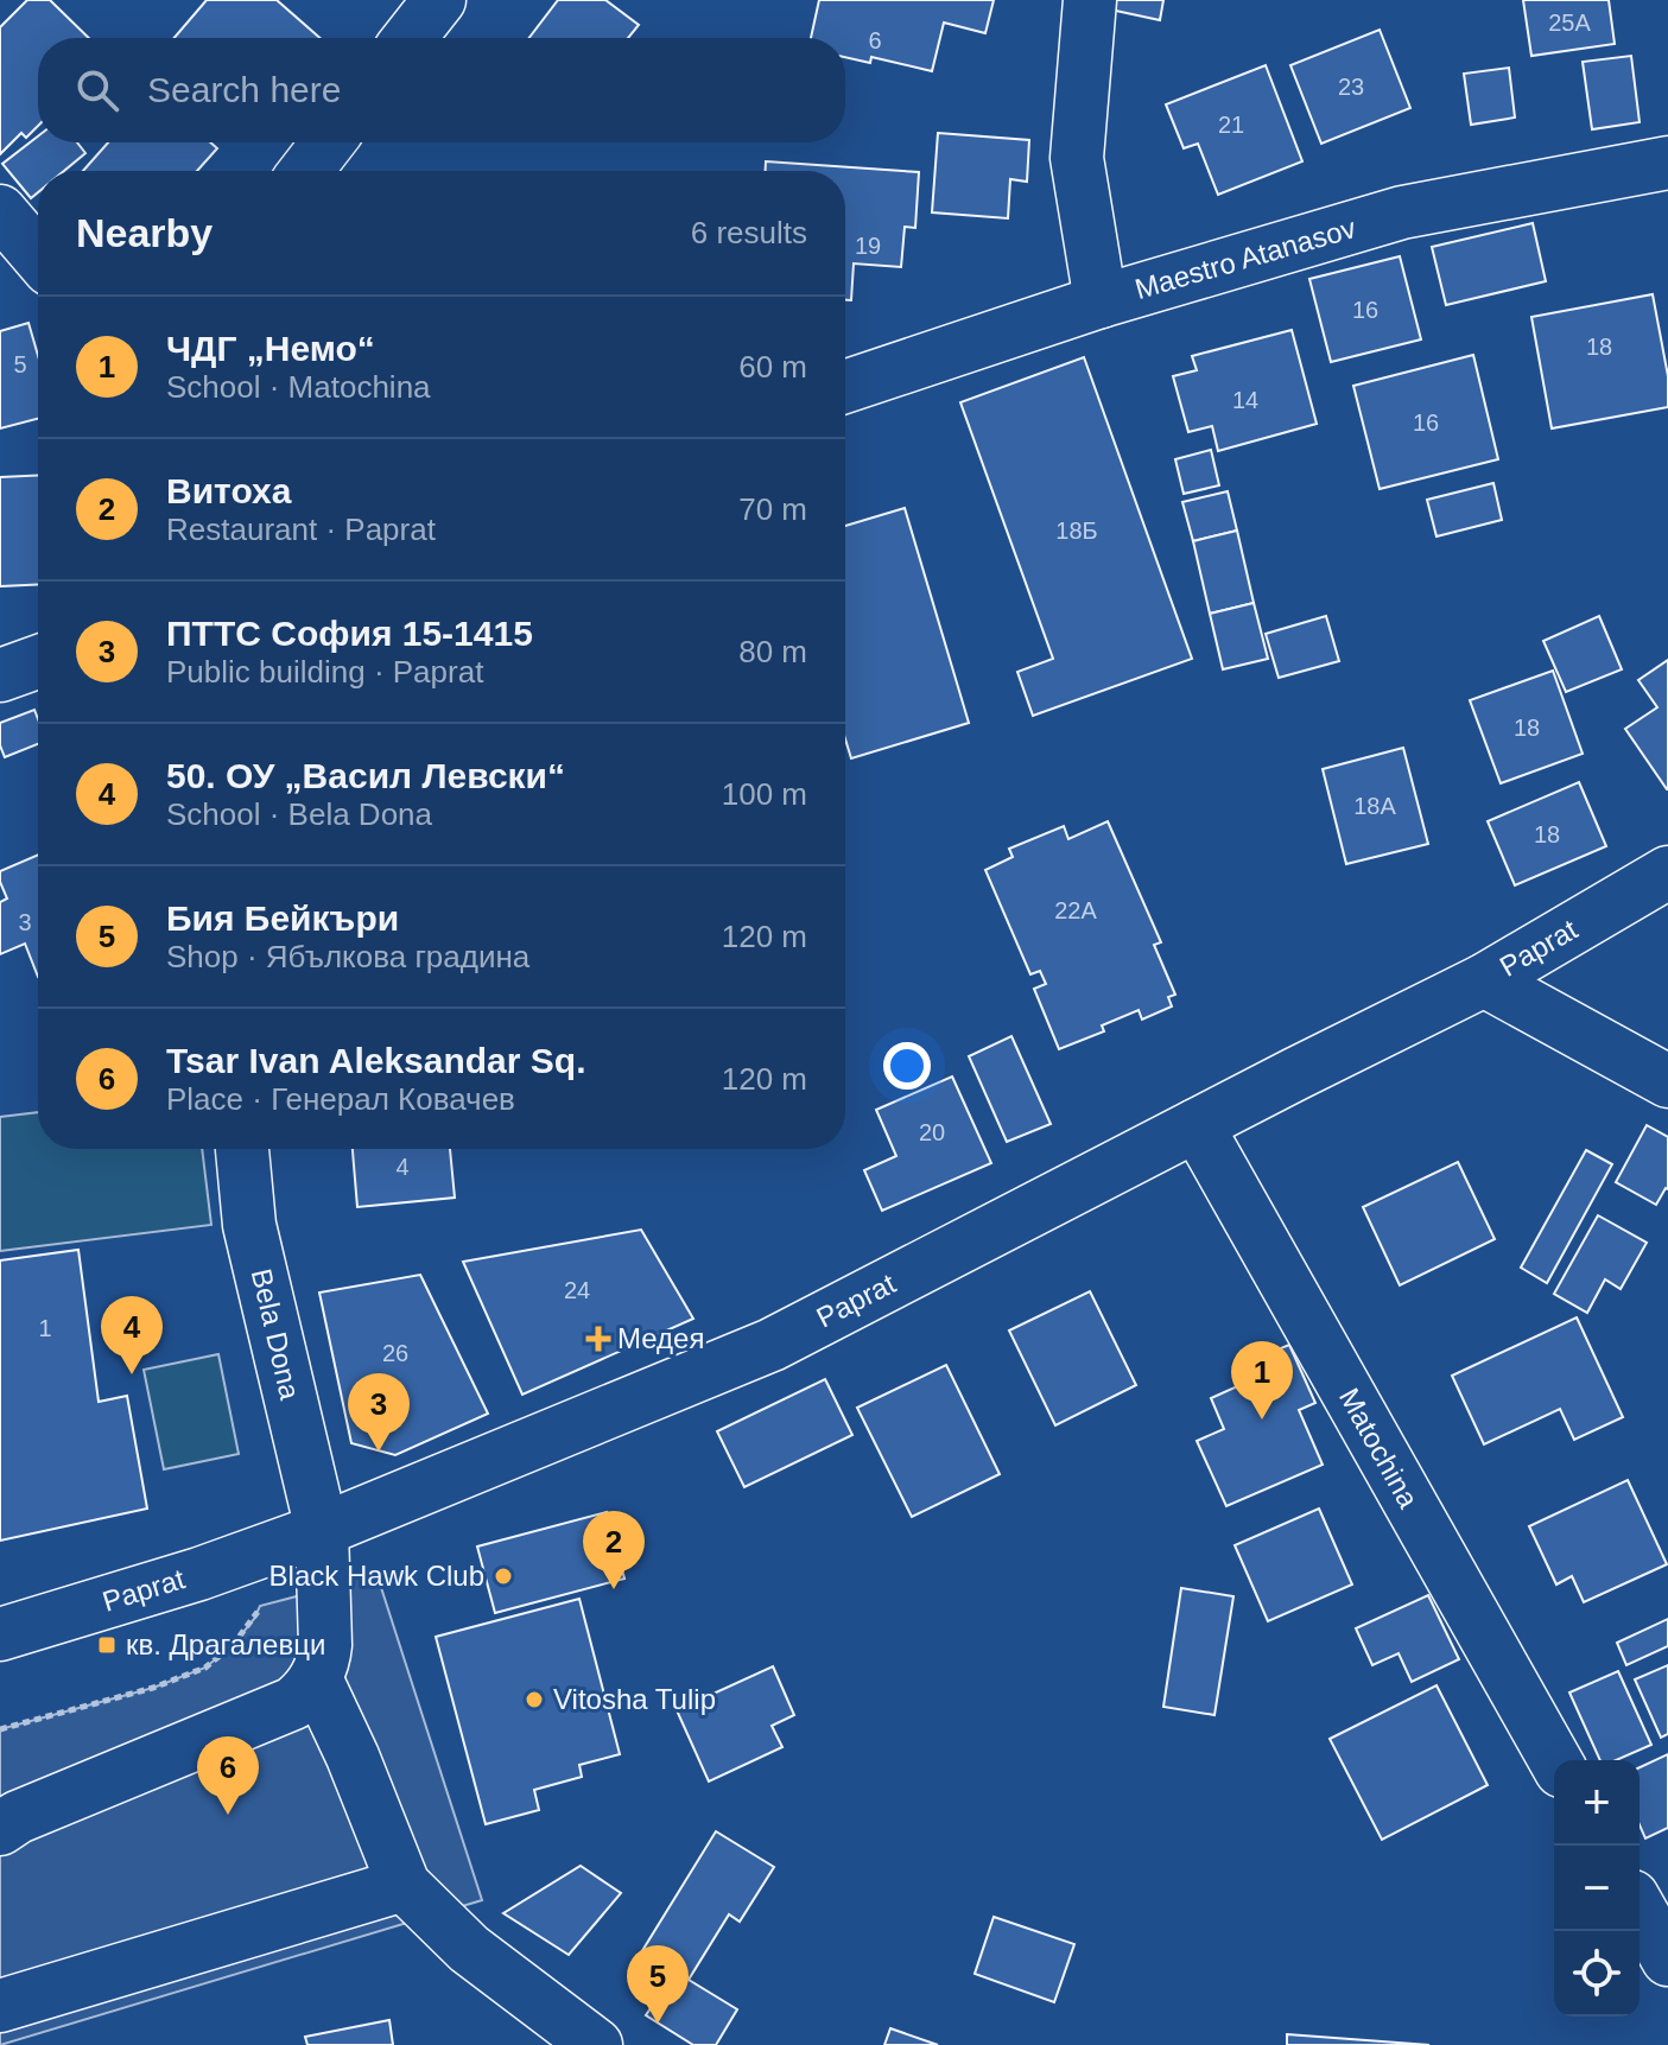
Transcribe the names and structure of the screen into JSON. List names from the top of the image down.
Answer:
{
  "streets": {
    "street": [
      "Maestro Atanasov",
      "Paprat",
      "Bela Dona",
      "Matochina"
    ]
  },
  "crossings": [
    ["Paprat", "Bela Dona"],
    ["Paprat", "Matochina"]
  ],
  "places": {
    "health": ["Медея"],
    "other": ["Black Hawk Club", "Vitosha Tulip"],
    "transit": ["кв. Драгалевци"]
  },
  "house_numbers": [
    "25А",
    "6",
    "23",
    "21",
    "19",
    "16",
    "18",
    "5",
    "14",
    "16",
    "18Б",
    "18",
    "18А",
    "18",
    "22А",
    "3",
    "20",
    "4",
    "24",
    "1",
    "26"
  ],
  "page": {
    "search": "Search here",
    "heading": ["Nearby", "6 results"],
    "list": [
      {
        "mark": "1",
        "name": "ЧДГ „Немо“",
        "note": "School · Matochina",
        "value": "60 m"
      },
      {
        "mark": "2",
        "name": "Витоха",
        "note": "Restaurant · Paprat",
        "value": "70 m"
      },
      {
        "mark": "3",
        "name": "ПТТС София 15-1415",
        "note": "Public building · Paprat",
        "value": "80 m"
      },
      {
        "mark": "4",
        "name": "50. ОУ „Васил Левски“",
        "note": "School · Bela Dona",
        "value": "100 m"
      },
      {
        "mark": "5",
        "name": "Бия Бейкъри",
        "note": "Shop · Ябълкова градина",
        "value": "120 m"
      },
      {
        "mark": "6",
        "name": "Tsar Ivan Aleksandar Sq.",
        "note": "Place · Генерал Ковачев",
        "value": "120 m"
      }
    ],
    "pins": [
      "4",
      "1",
      "3",
      "2",
      "6",
      "5"
    ],
    "map_buttons": ["+", "−"]
  }
}
